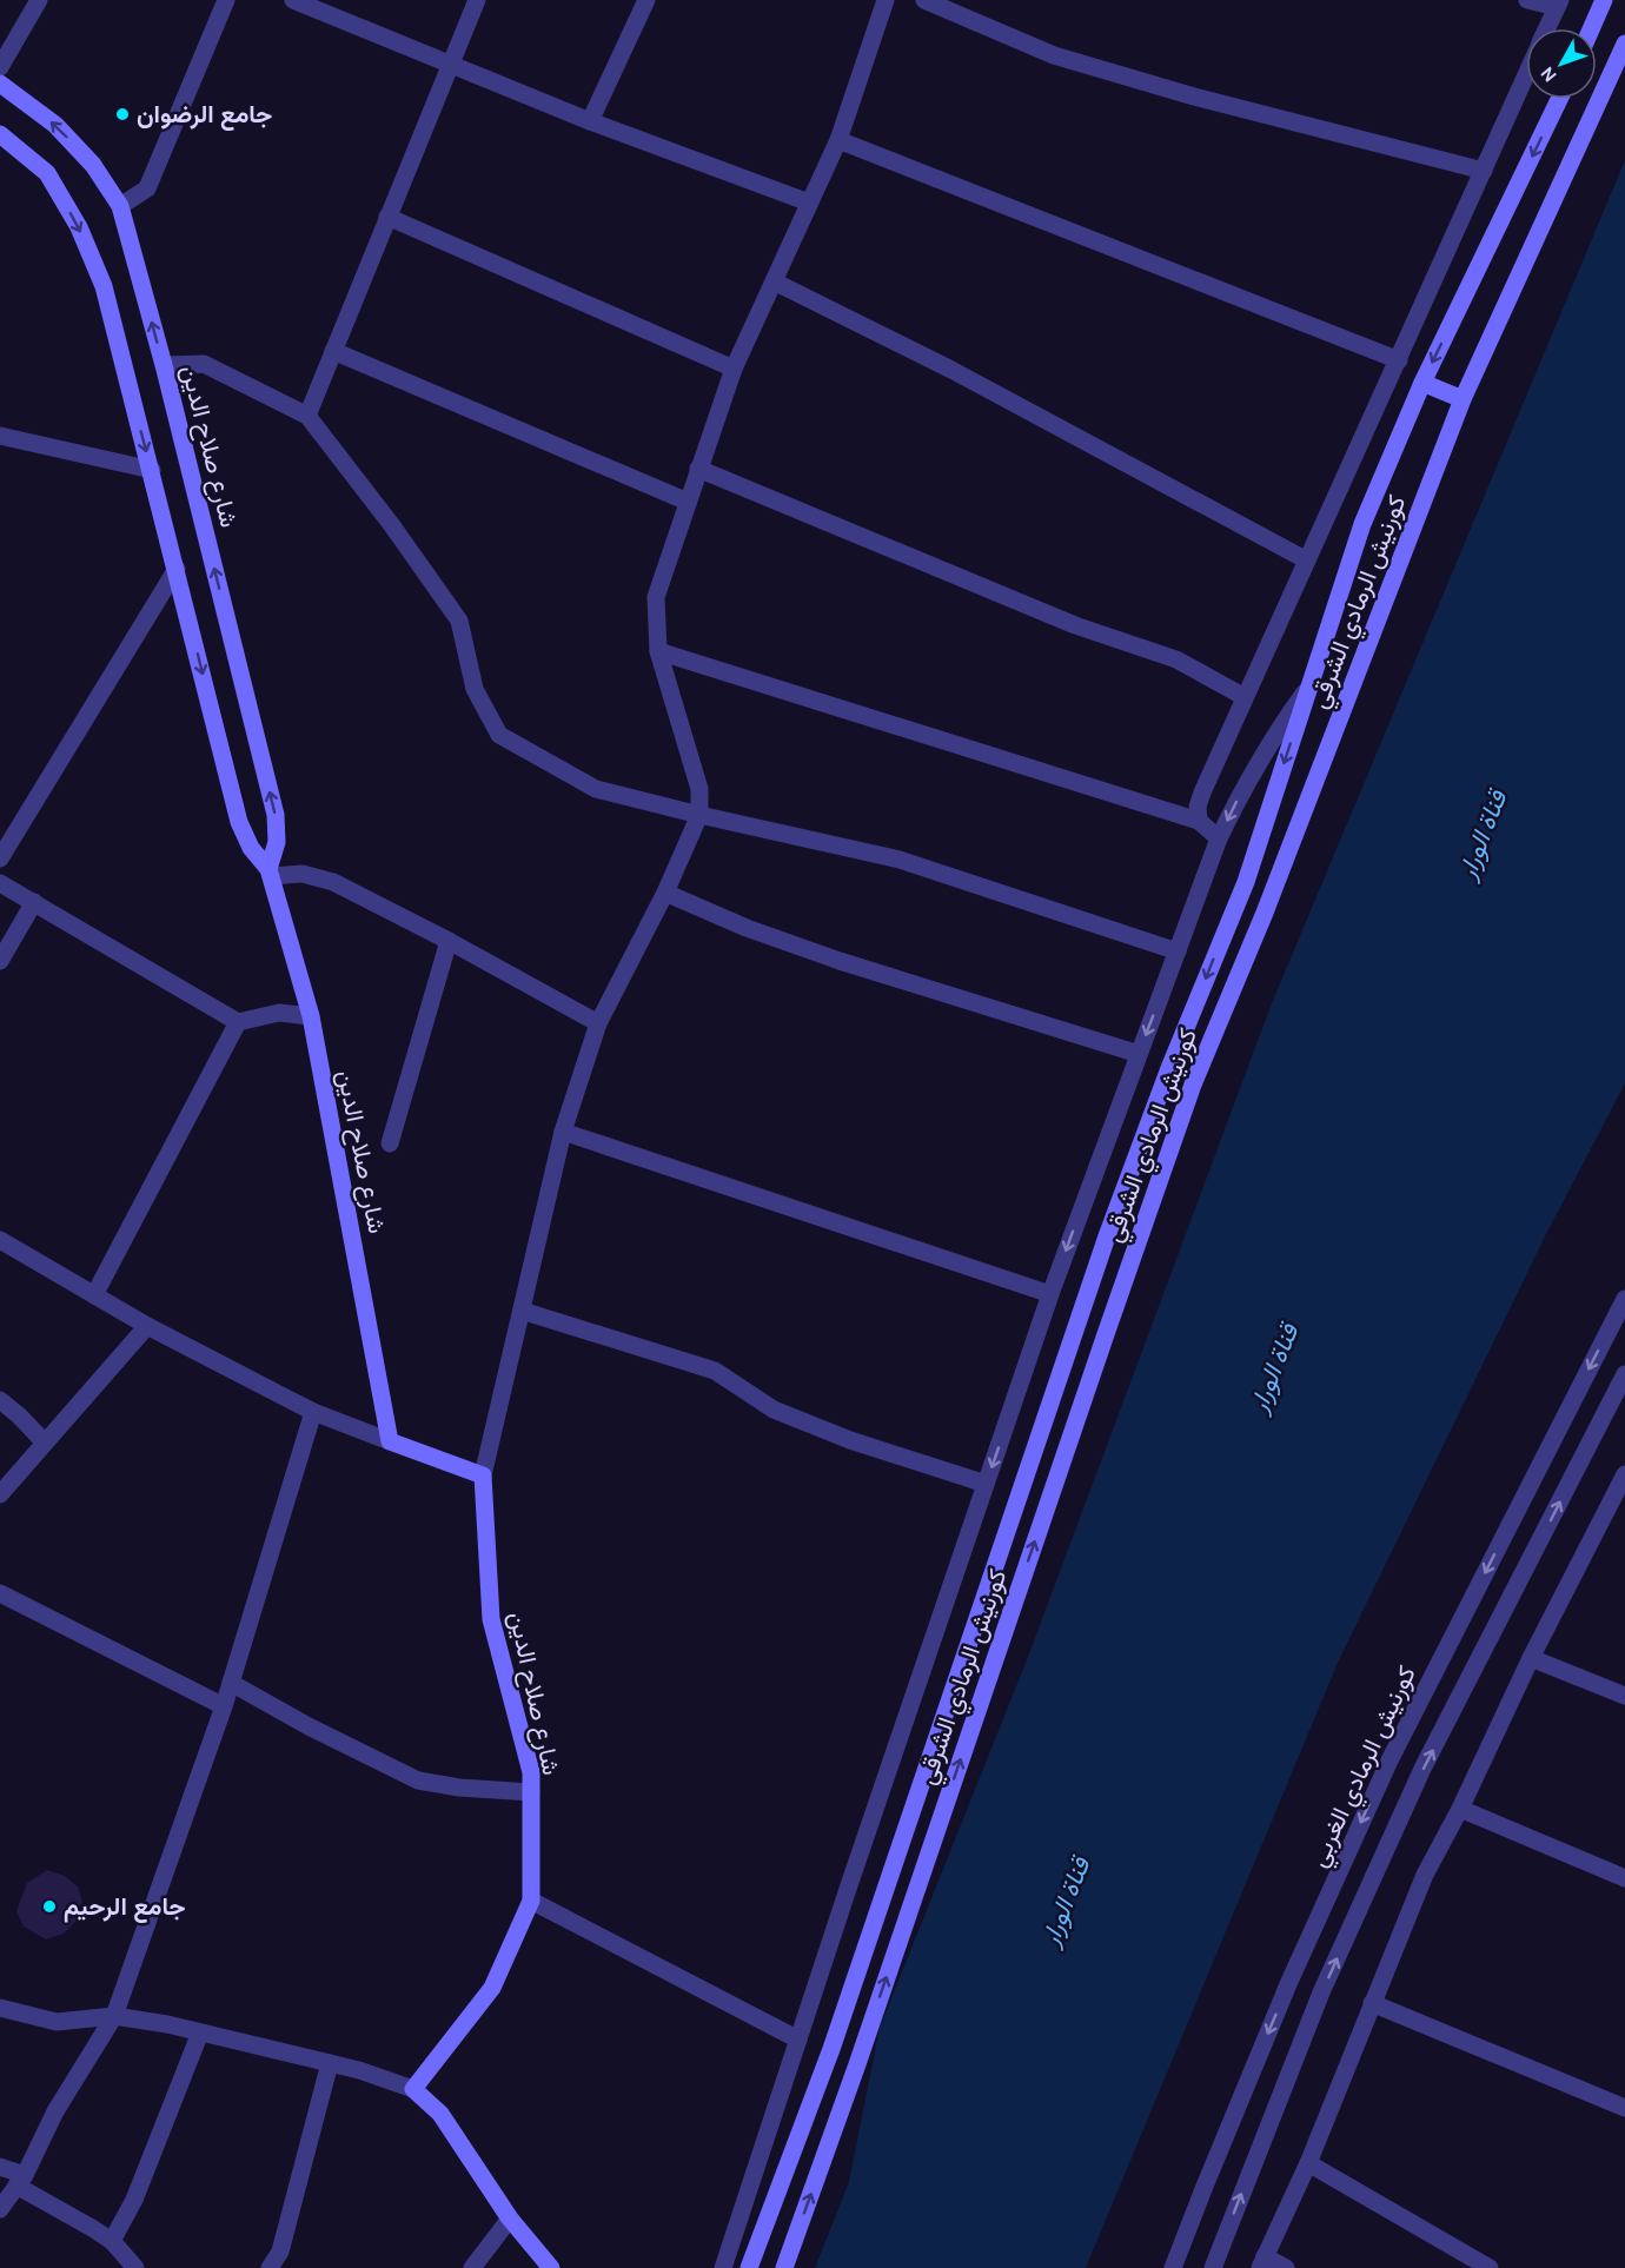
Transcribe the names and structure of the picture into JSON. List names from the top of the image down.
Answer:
{
  "streets": {
    "main road": ["شارع صلاح الدين", "كورنيش الرمادي الشرقي"],
    "street": ["كورنيش الرمادي الغربي"]
  },
  "water": ["قناة الورار"],
  "places": ["جامع الرضوان", "جامع الرحيم"],
  "north": "bottom left"
}
